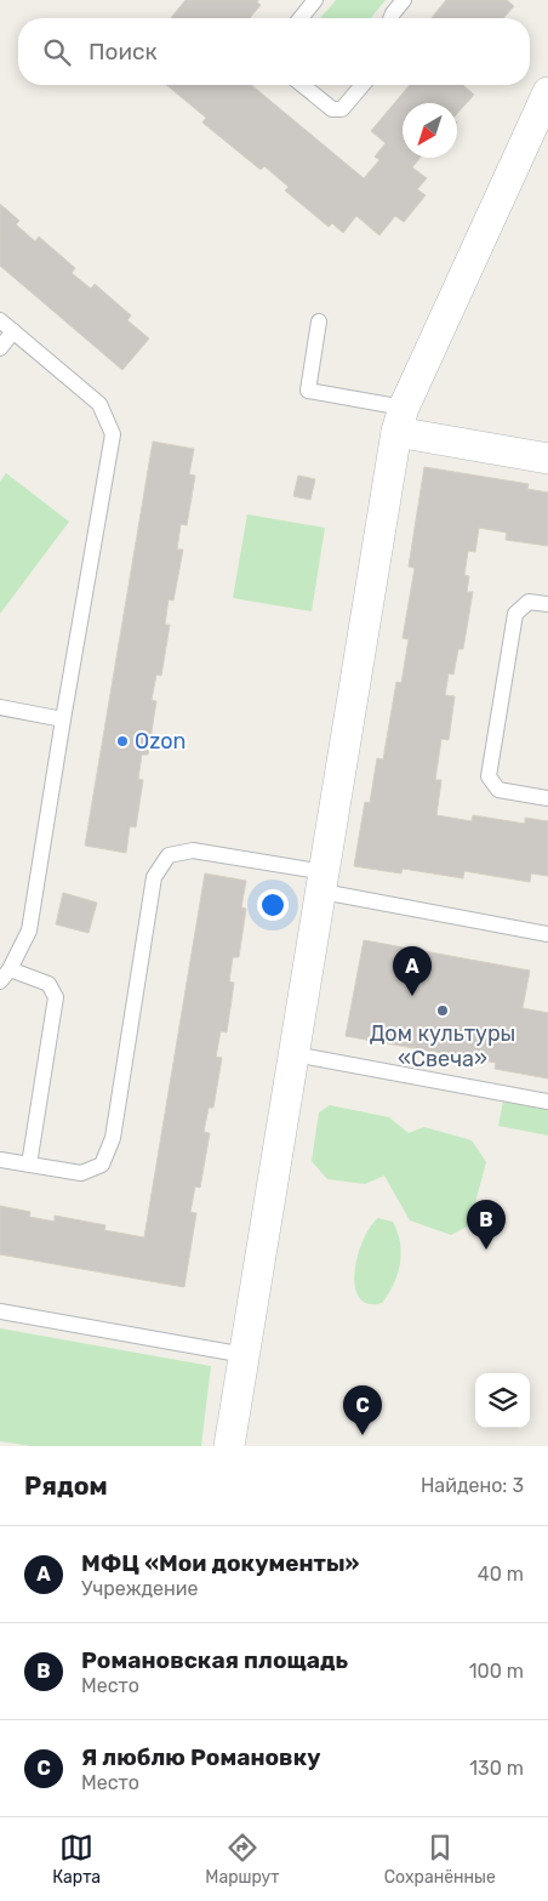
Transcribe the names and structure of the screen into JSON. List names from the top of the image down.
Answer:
{
  "places": ["Ozon", "Дом культуры «Свеча»"],
  "north": "bottom left",
  "page": {
    "search": "Поиск",
    "pins": ["A", "B", "C"],
    "heading": ["Рядом", "Найдено: 3"],
    "list": [
      {
        "mark": "A",
        "name": "МФЦ «Мои документы»",
        "note": "Учреждение",
        "value": "40 m"
      },
      {
        "mark": "B",
        "name": "Романовская площадь",
        "note": "Место",
        "value": "100 m"
      },
      {
        "mark": "C",
        "name": "Я люблю Романовку",
        "note": "Место",
        "value": "130 m"
      }
    ],
    "nav": ["Карта", "Маршрут", "Сохранённые"]
  }
}
